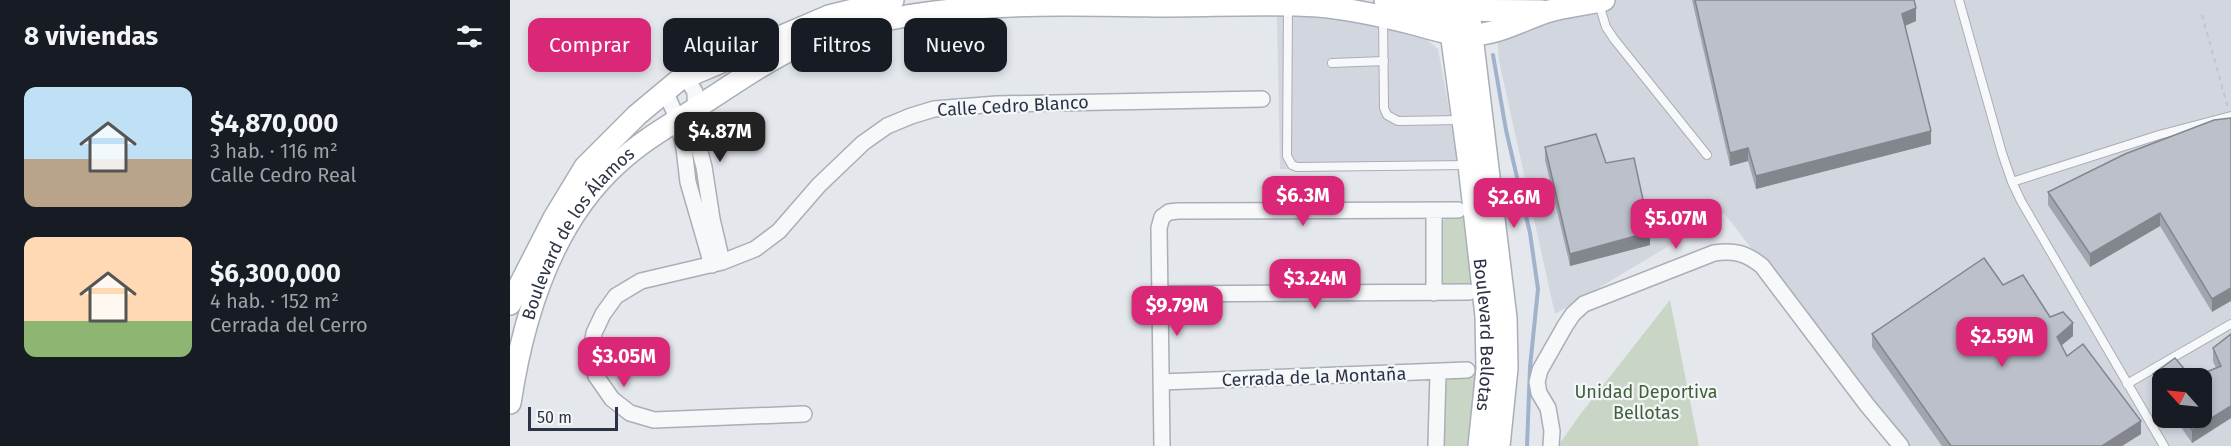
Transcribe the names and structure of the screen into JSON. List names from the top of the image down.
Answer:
{
  "streets": {
    "street": [
      "Calle Cedro Blanco",
      "Boulevard de los Álamos",
      "Boulevard Bellotas",
      "Cerrada de la Montaña"
    ]
  },
  "crossings": [
    ["Boulevard de los Álamos", "Boulevard Bellotas"],
    ["Boulevard Bellotas", "Cerrada de la Montaña"]
  ],
  "parks": ["Unidad Deportiva Bellotas"],
  "scale_bar": "50 m",
  "north": "top left",
  "page": {
    "heading": "8 viviendas",
    "chip": [
      "Comprar",
      "Alquilar",
      "Filtros",
      "Nuevo"
    ],
    "list": [
      {
        "name": "$4,870,000",
        "note": "3 hab. · 116 m² · Calle Cedro Real"
      },
      {
        "name": "$6,300,000",
        "note": "4 hab. · 152 m² · Cerrada del Cerro"
      }
    ],
    "price": [
      "$4.87M",
      "$6.3M",
      "$2.6M",
      "$5.07M",
      "$3.24M",
      "$9.79M",
      "$2.59M",
      "$3.05M"
    ],
    "scale": "50 m"
  }
}
